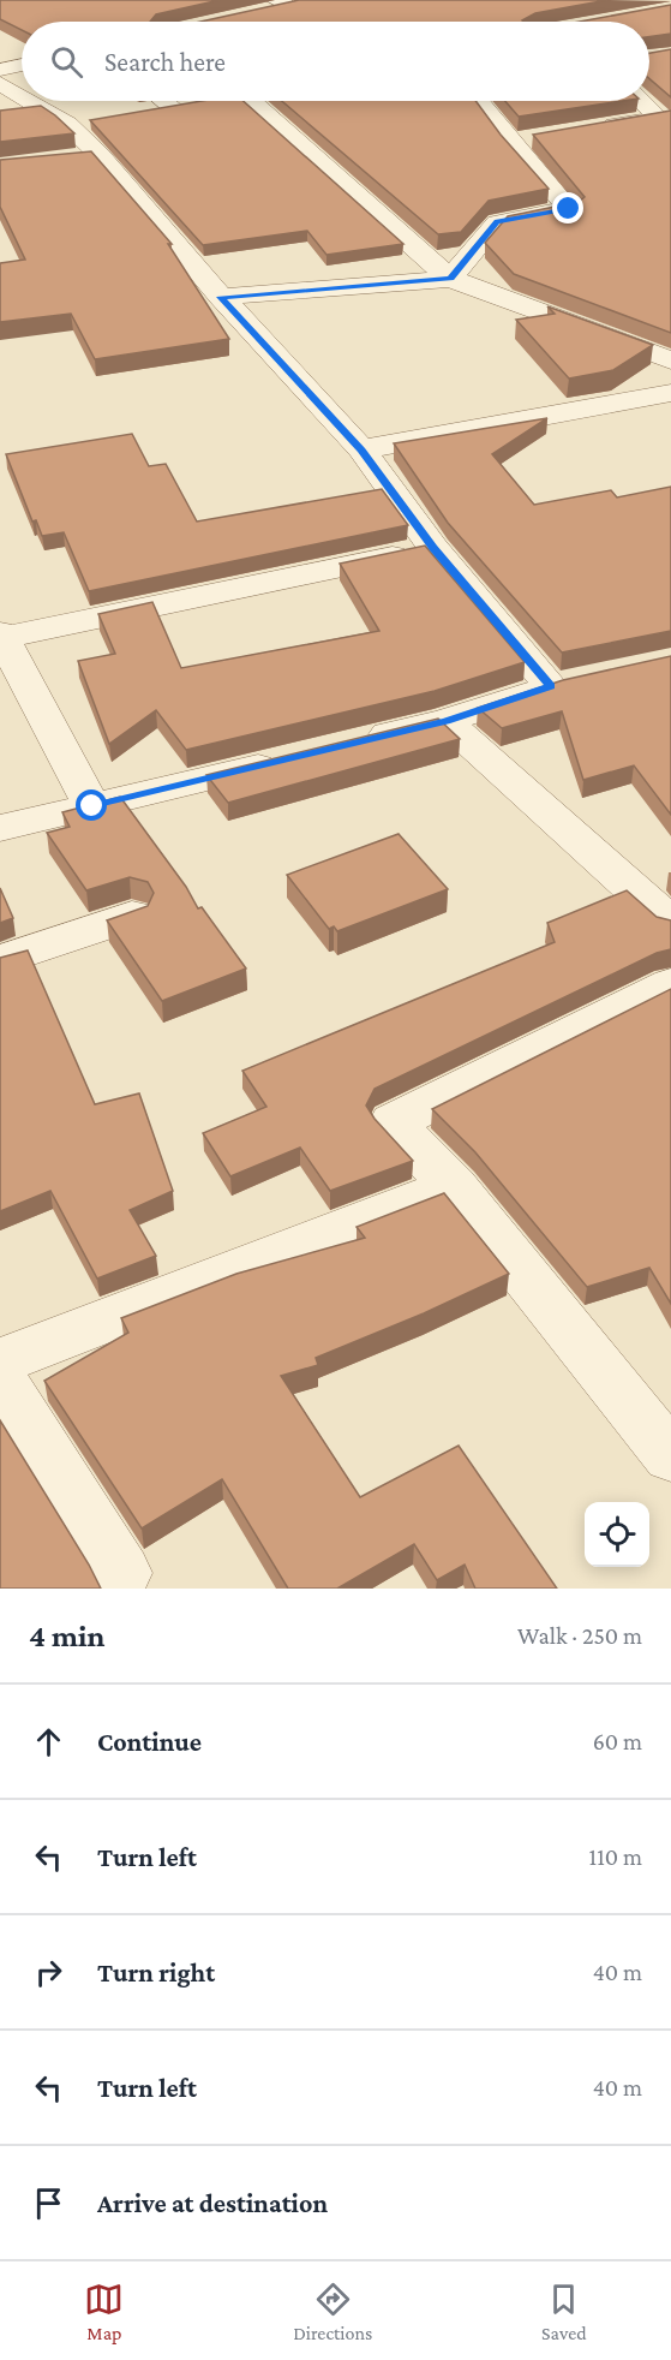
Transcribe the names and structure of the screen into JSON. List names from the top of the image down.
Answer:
{
  "page": {
    "search": "Search here",
    "heading": ["4 min", "Walk · 250 m"],
    "list": [
      ["Continue", "60 m"],
      ["Turn left", "110 m"],
      ["Turn right", "40 m"],
      ["Turn left", "40 m"],
      "Arrive at destination"
    ],
    "nav": ["Map", "Directions", "Saved"]
  }
}
